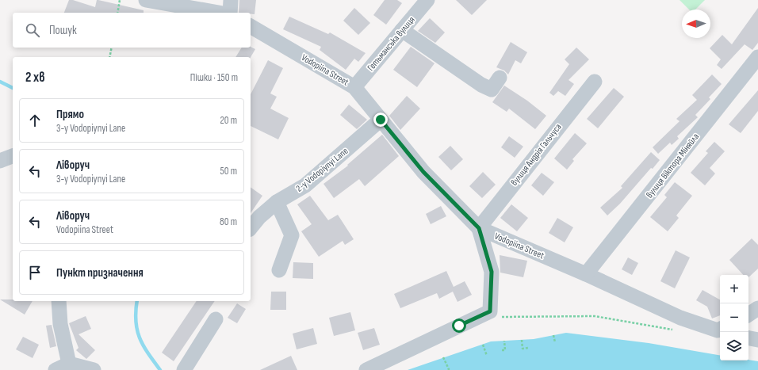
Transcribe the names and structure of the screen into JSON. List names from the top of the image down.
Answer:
{
  "streets": {
    "street": [
      "Гетьманська вулиця",
      "Vodopiina Street",
      "вулиця Андрія Гальчуса",
      "вулиця Віктора Міняйла",
      "2-y Vodopiynyi Lane"
    ]
  },
  "crossings": [
    ["Гетьманська вулиця", "Vodopiina Street"],
    ["Vodopiina Street", "вулиця Андрія Гальчуса"],
    ["Vodopiina Street", "вулиця Віктора Міняйла"],
    ["Vodopiina Street", "2-y Vodopiynyi Lane"]
  ],
  "north": "left",
  "page": {
    "search": "Пошук",
    "heading": ["2 хв", "Пішки · 150 m"],
    "list": [
      ["Прямо", "3-y Vodopiynyi Lane", "20 m"],
      ["Ліворуч", "3-y Vodopiynyi Lane", "50 m"],
      ["Ліворуч", "Vodopiina Street", "80 m"],
      "Пункт призначення"
    ],
    "map_buttons": ["+", "−"]
  }
}
